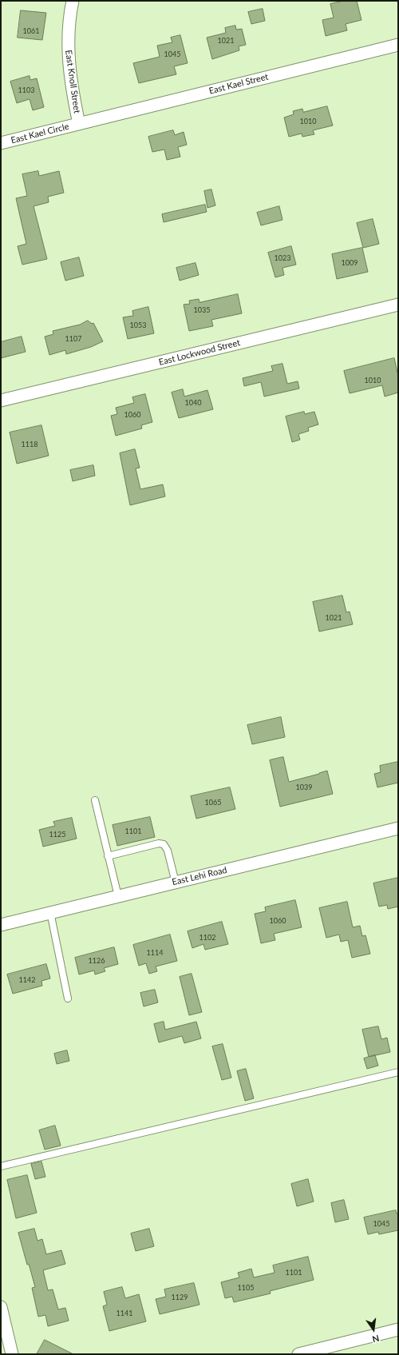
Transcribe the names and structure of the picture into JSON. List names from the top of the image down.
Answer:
{
  "streets": {
    "street": [
      "East Knoll Street",
      "East Kael Street",
      "East Kael Circle",
      "East Lockwood Street",
      "East Lehi Road"
    ]
  },
  "crossings": [
    ["East Knoll Street", "East Kael Street"],
    ["East Knoll Street", "East Kael Circle"],
    ["East Kael Street", "East Kael Circle"]
  ],
  "house_numbers": [
    "1061",
    "1021",
    "1045",
    "1103",
    "1010",
    "1023",
    "1009",
    "1035",
    "1053",
    "1107",
    "1010",
    "1040",
    "1060",
    "1118",
    "1021",
    "1039",
    "1065",
    "1101",
    "1125",
    "1060",
    "1102",
    "1114",
    "1126",
    "1142",
    "1045",
    "1101",
    "1105",
    "1129",
    "1141"
  ],
  "north": "bottom"
}
